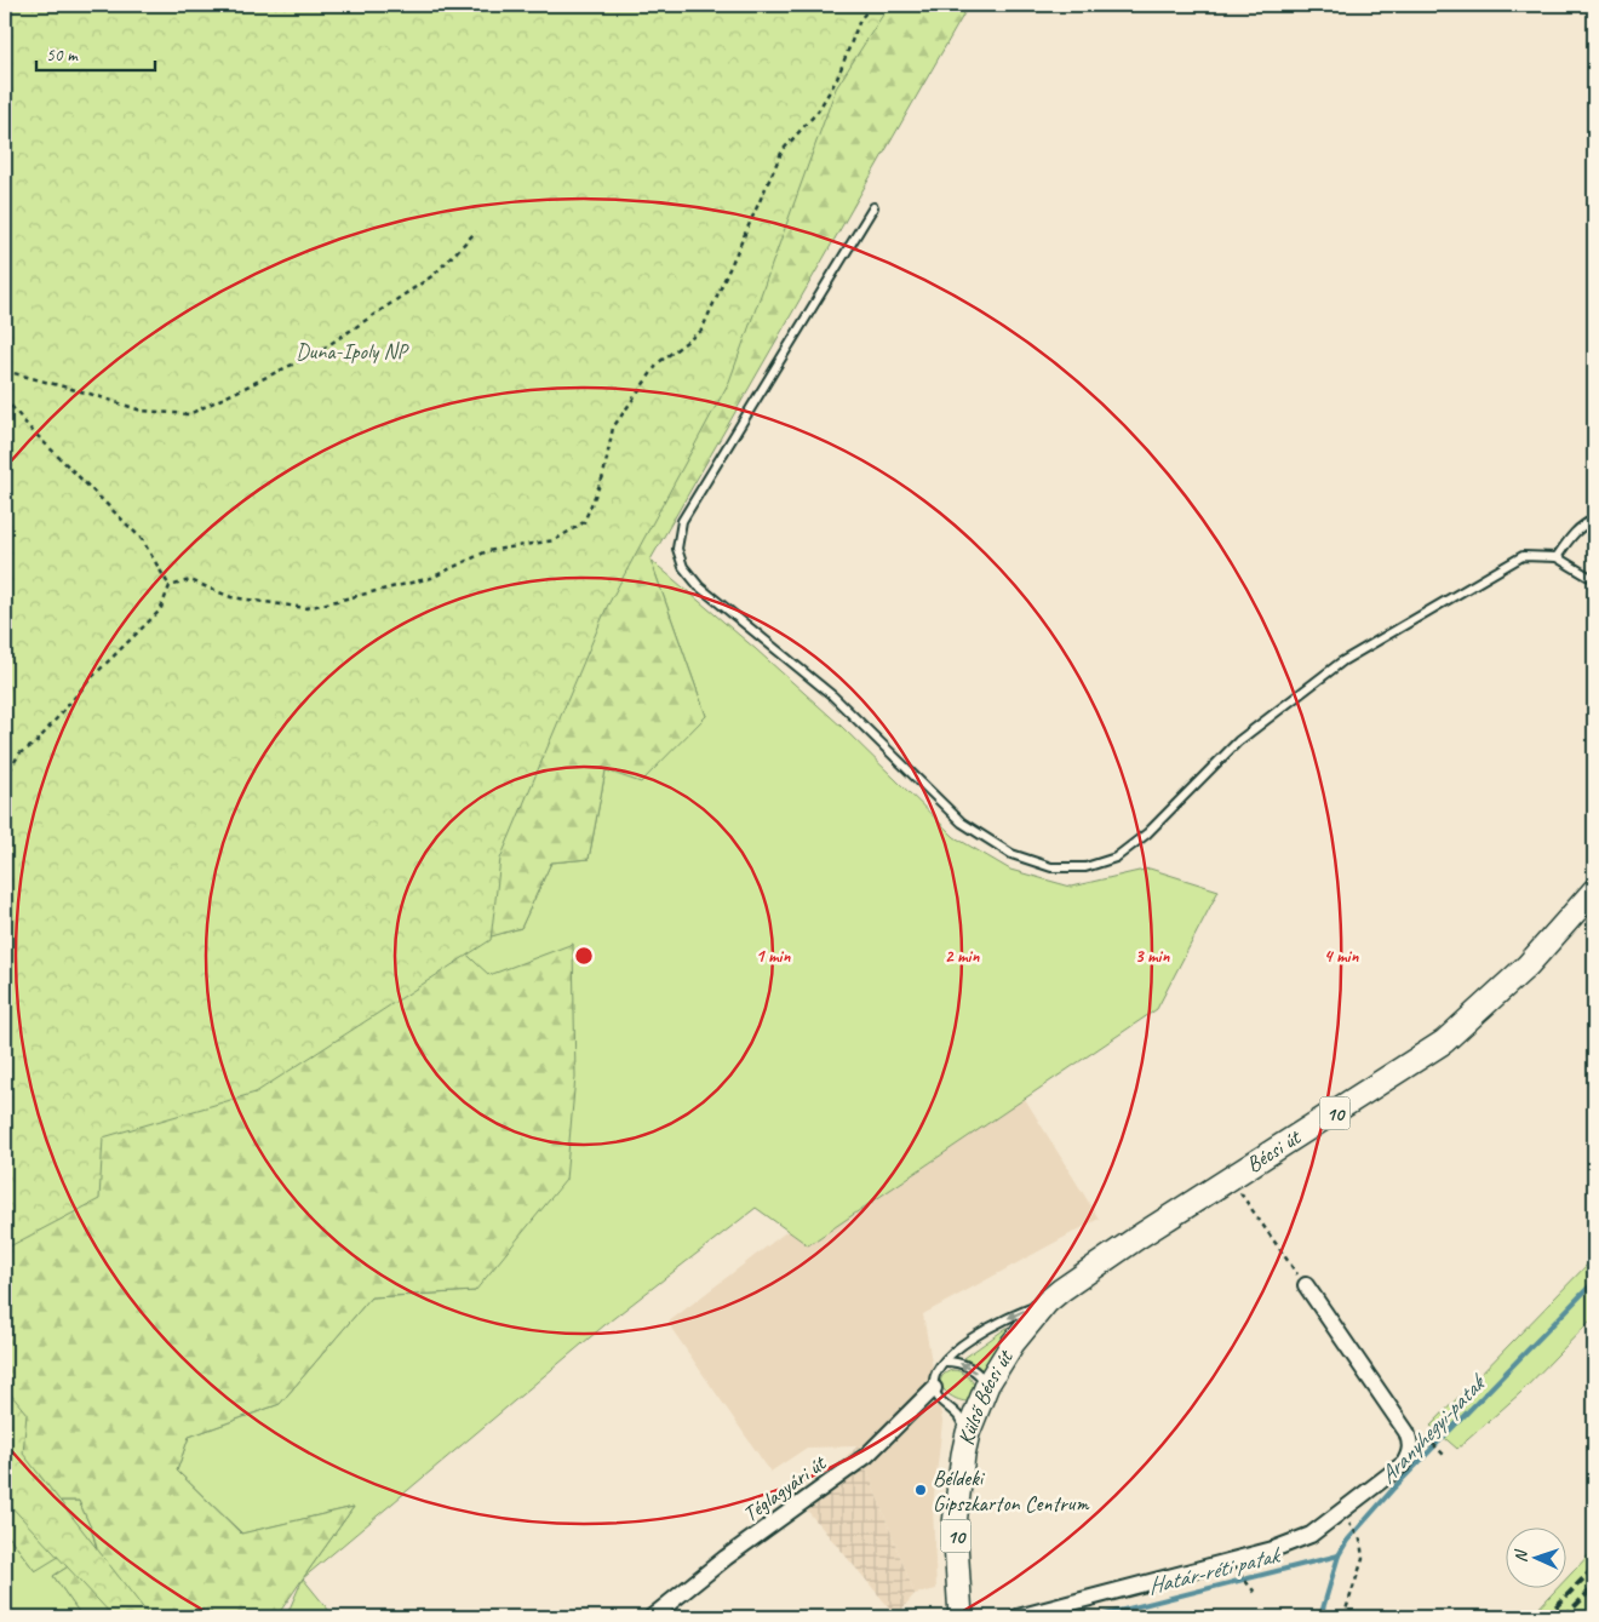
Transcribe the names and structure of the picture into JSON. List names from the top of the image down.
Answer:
{
  "streets": {
    "main road": ["10", "Bécsi út", "Külső Bécsi út"],
    "street": ["Téglagyári út"]
  },
  "crossings": [
    ["Bécsi út", "Külső Bécsi út"],
    ["Külső Bécsi út", "Téglagyári út"]
  ],
  "water": ["Aranyhegyi-patak", "Határ-réti patak"],
  "parks": ["Duna-Ipoly NP"],
  "places": ["Béldeki Gipszkarton Centrum"],
  "scale_bar": "50 m",
  "north": "left",
  "rings": [
    "1 min",
    "2 min",
    "3 min",
    "4 min"
  ]
}
